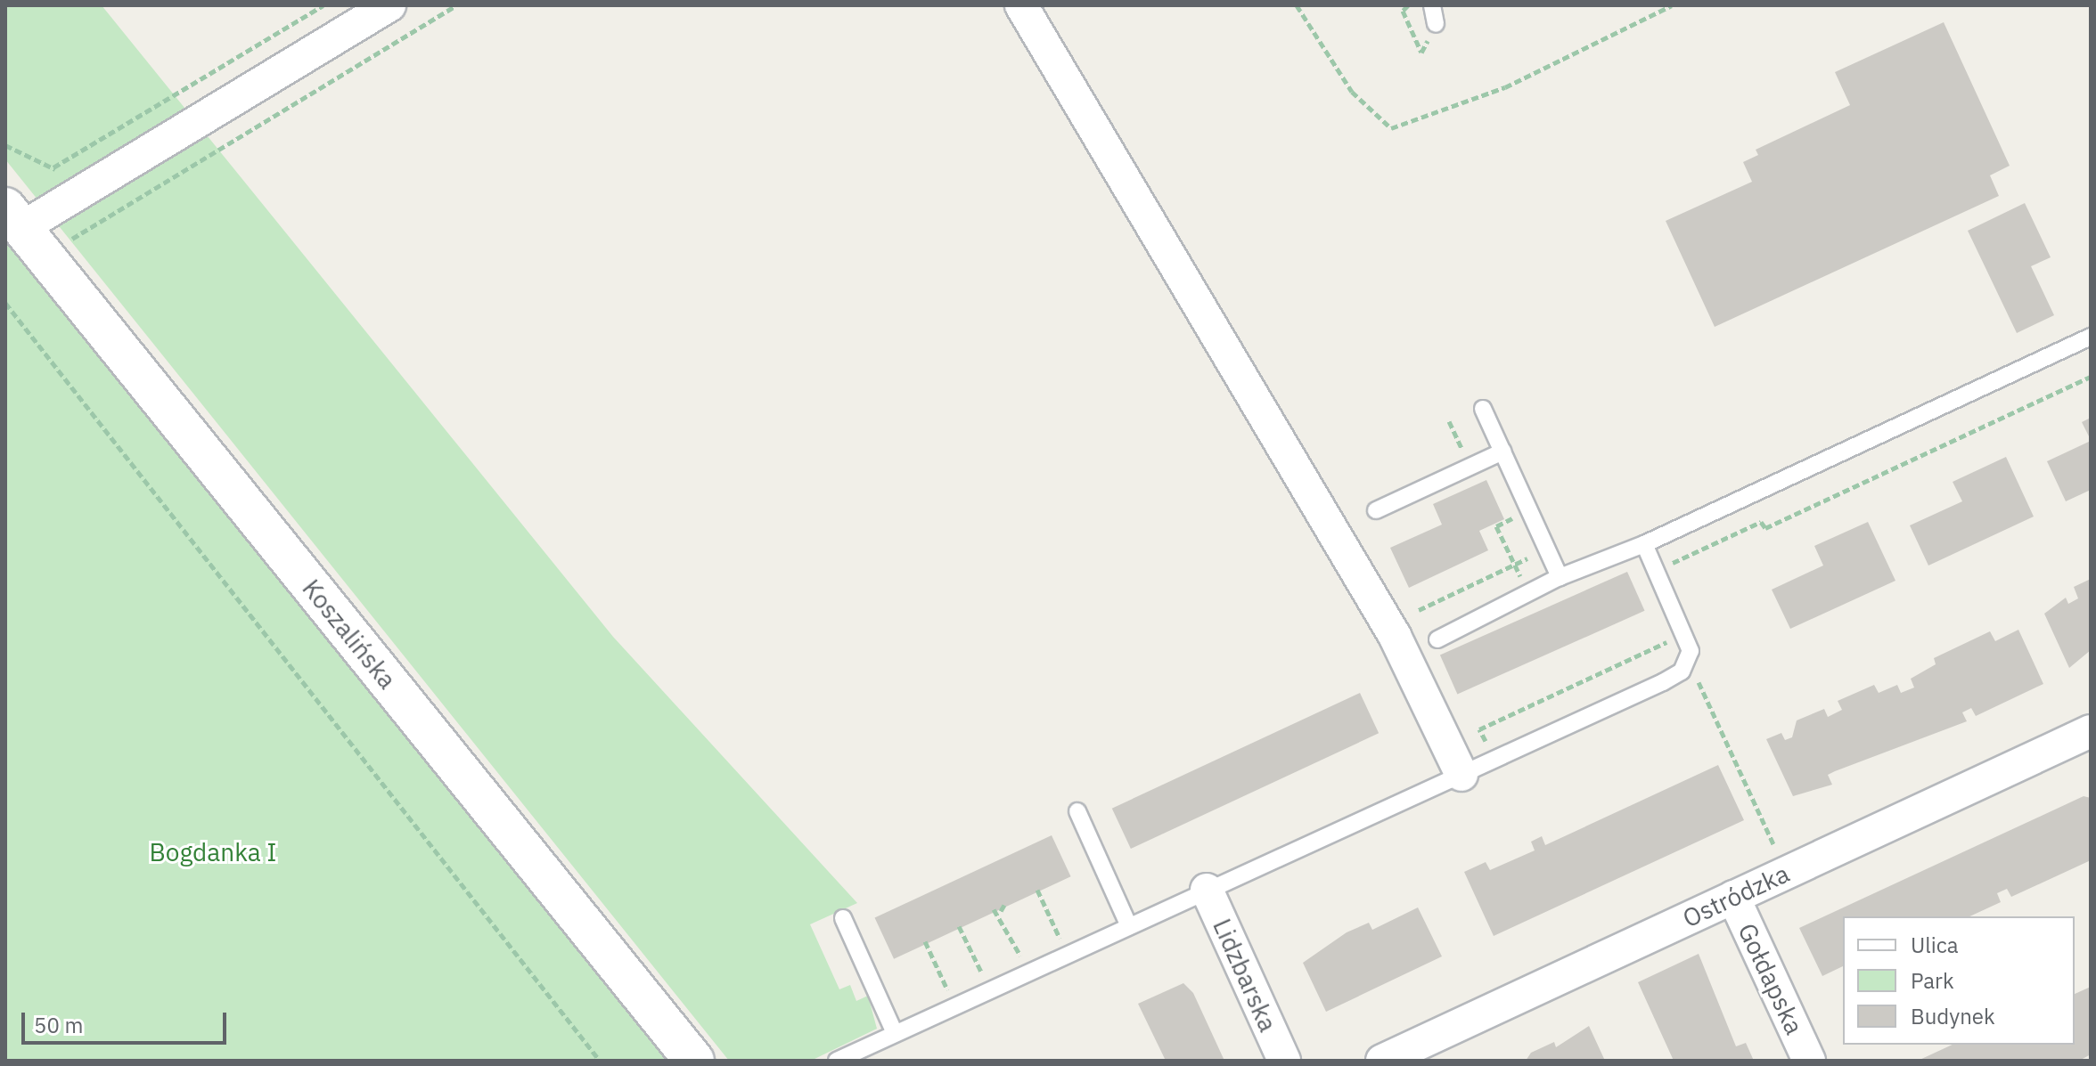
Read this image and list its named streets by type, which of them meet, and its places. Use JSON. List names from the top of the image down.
{
  "streets": {
    "street": [
      "Koszalińska",
      "Ostródzka",
      "Lidzbarska",
      "Gołdapska"
    ]
  },
  "crossings": [
    ["Ostródzka", "Gołdapska"]
  ],
  "parks": ["Bogdanka I"],
  "legend": ["Ulica", "Park", "Budynek"],
  "scale_bar": "50 m"
}
